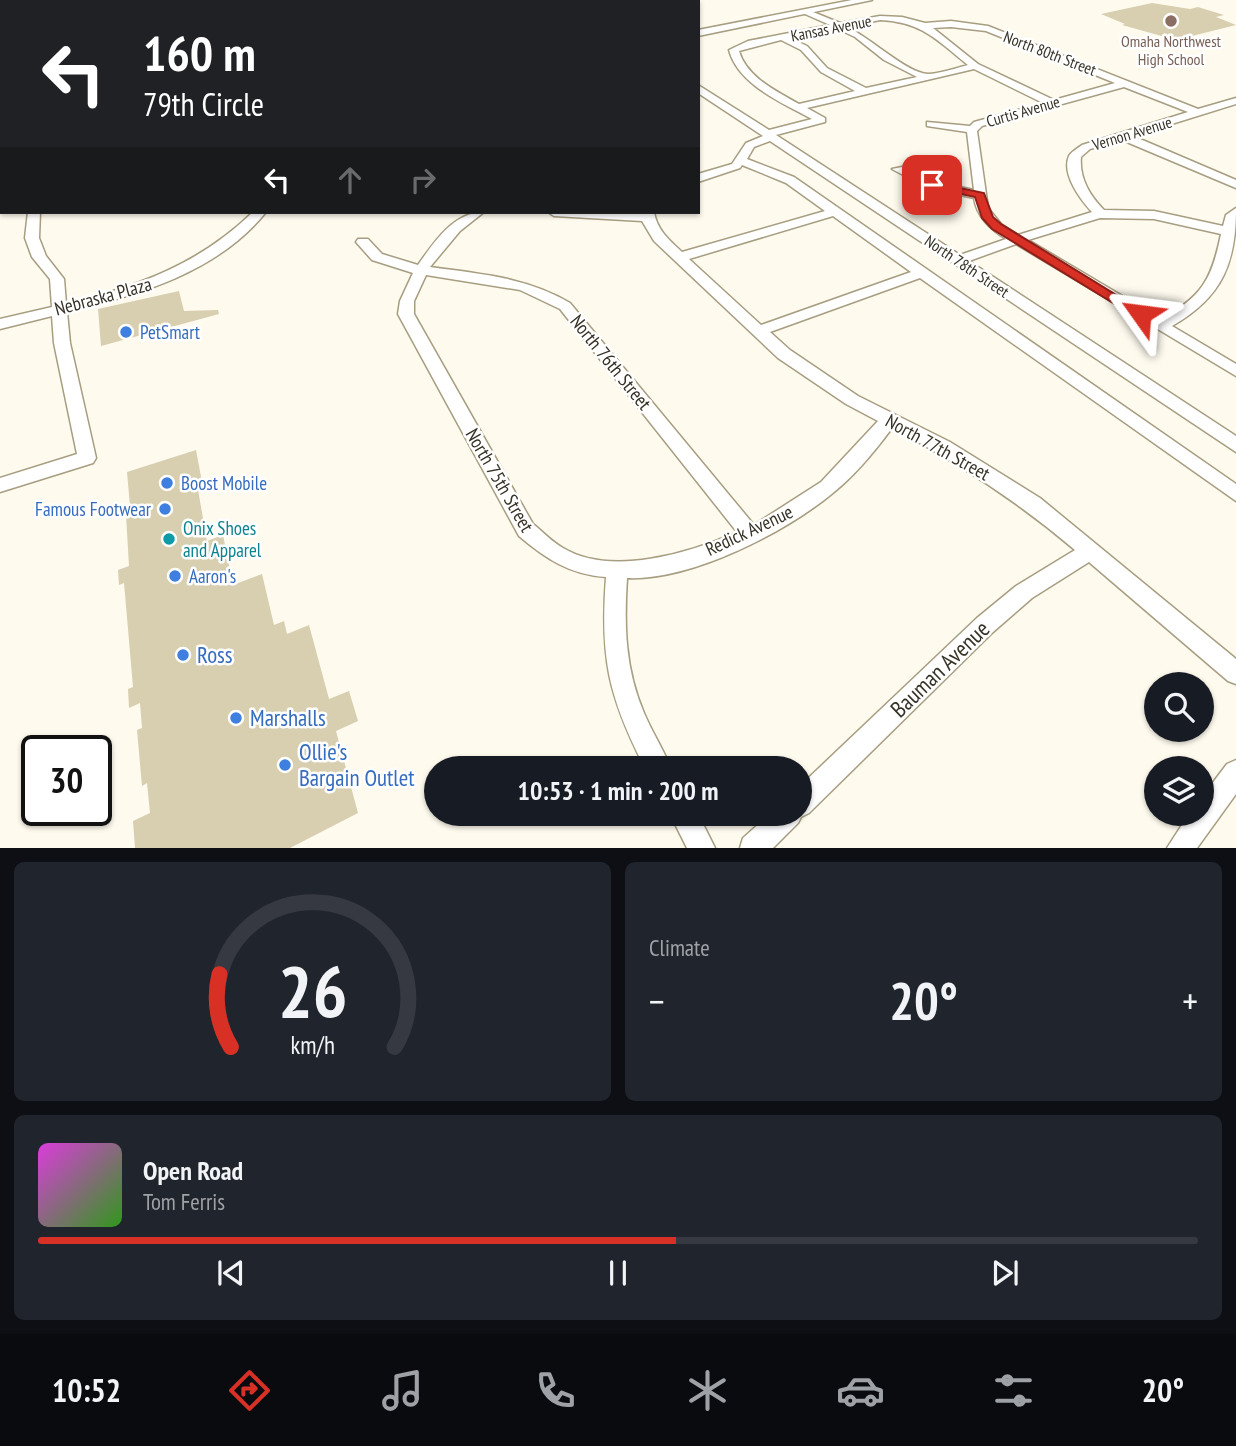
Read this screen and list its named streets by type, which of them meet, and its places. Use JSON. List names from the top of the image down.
{
  "streets": {
    "street": [
      "Kansas Avenue",
      "North 80th Street",
      "Curtis Avenue",
      "Vernon Avenue",
      "North 78th Street",
      "Nebraska Plaza",
      "North 76th Street",
      "North 77th Street",
      "North 75th Street",
      "Redick Avenue",
      "Bauman Avenue"
    ]
  },
  "crossings": [
    ["Kansas Avenue", "North 80th Street"],
    ["North 80th Street", "Curtis Avenue"],
    ["North 80th Street", "Vernon Avenue"],
    ["North 76th Street", "North 75th Street"],
    ["North 76th Street", "Redick Avenue"],
    ["North 77th Street", "Redick Avenue"],
    ["North 77th Street", "Bauman Avenue"],
    ["North 75th Street", "Redick Avenue"]
  ],
  "places": [
    "Omaha Northwest High School",
    "PetSmart",
    "Boost Mobile",
    "Famous Footwear",
    "Onix Shoes and Apparel",
    "Aaron's",
    "Ross",
    "Marshalls",
    "Ollie's Bargain Outlet"
  ],
  "page": {
    "turn": ["160 m", "79th Circle"],
    "limit": "30",
    "trip": "10:53 · 1 min · 200 m",
    "tile": "Climate",
    "heat": ["−", "20°", "+"],
    "song": ["Open Road", "Tom Ferris"],
    "tabs": ["10:52", "20°"],
    "gauge": ["26", "km/h"]
  }
}
